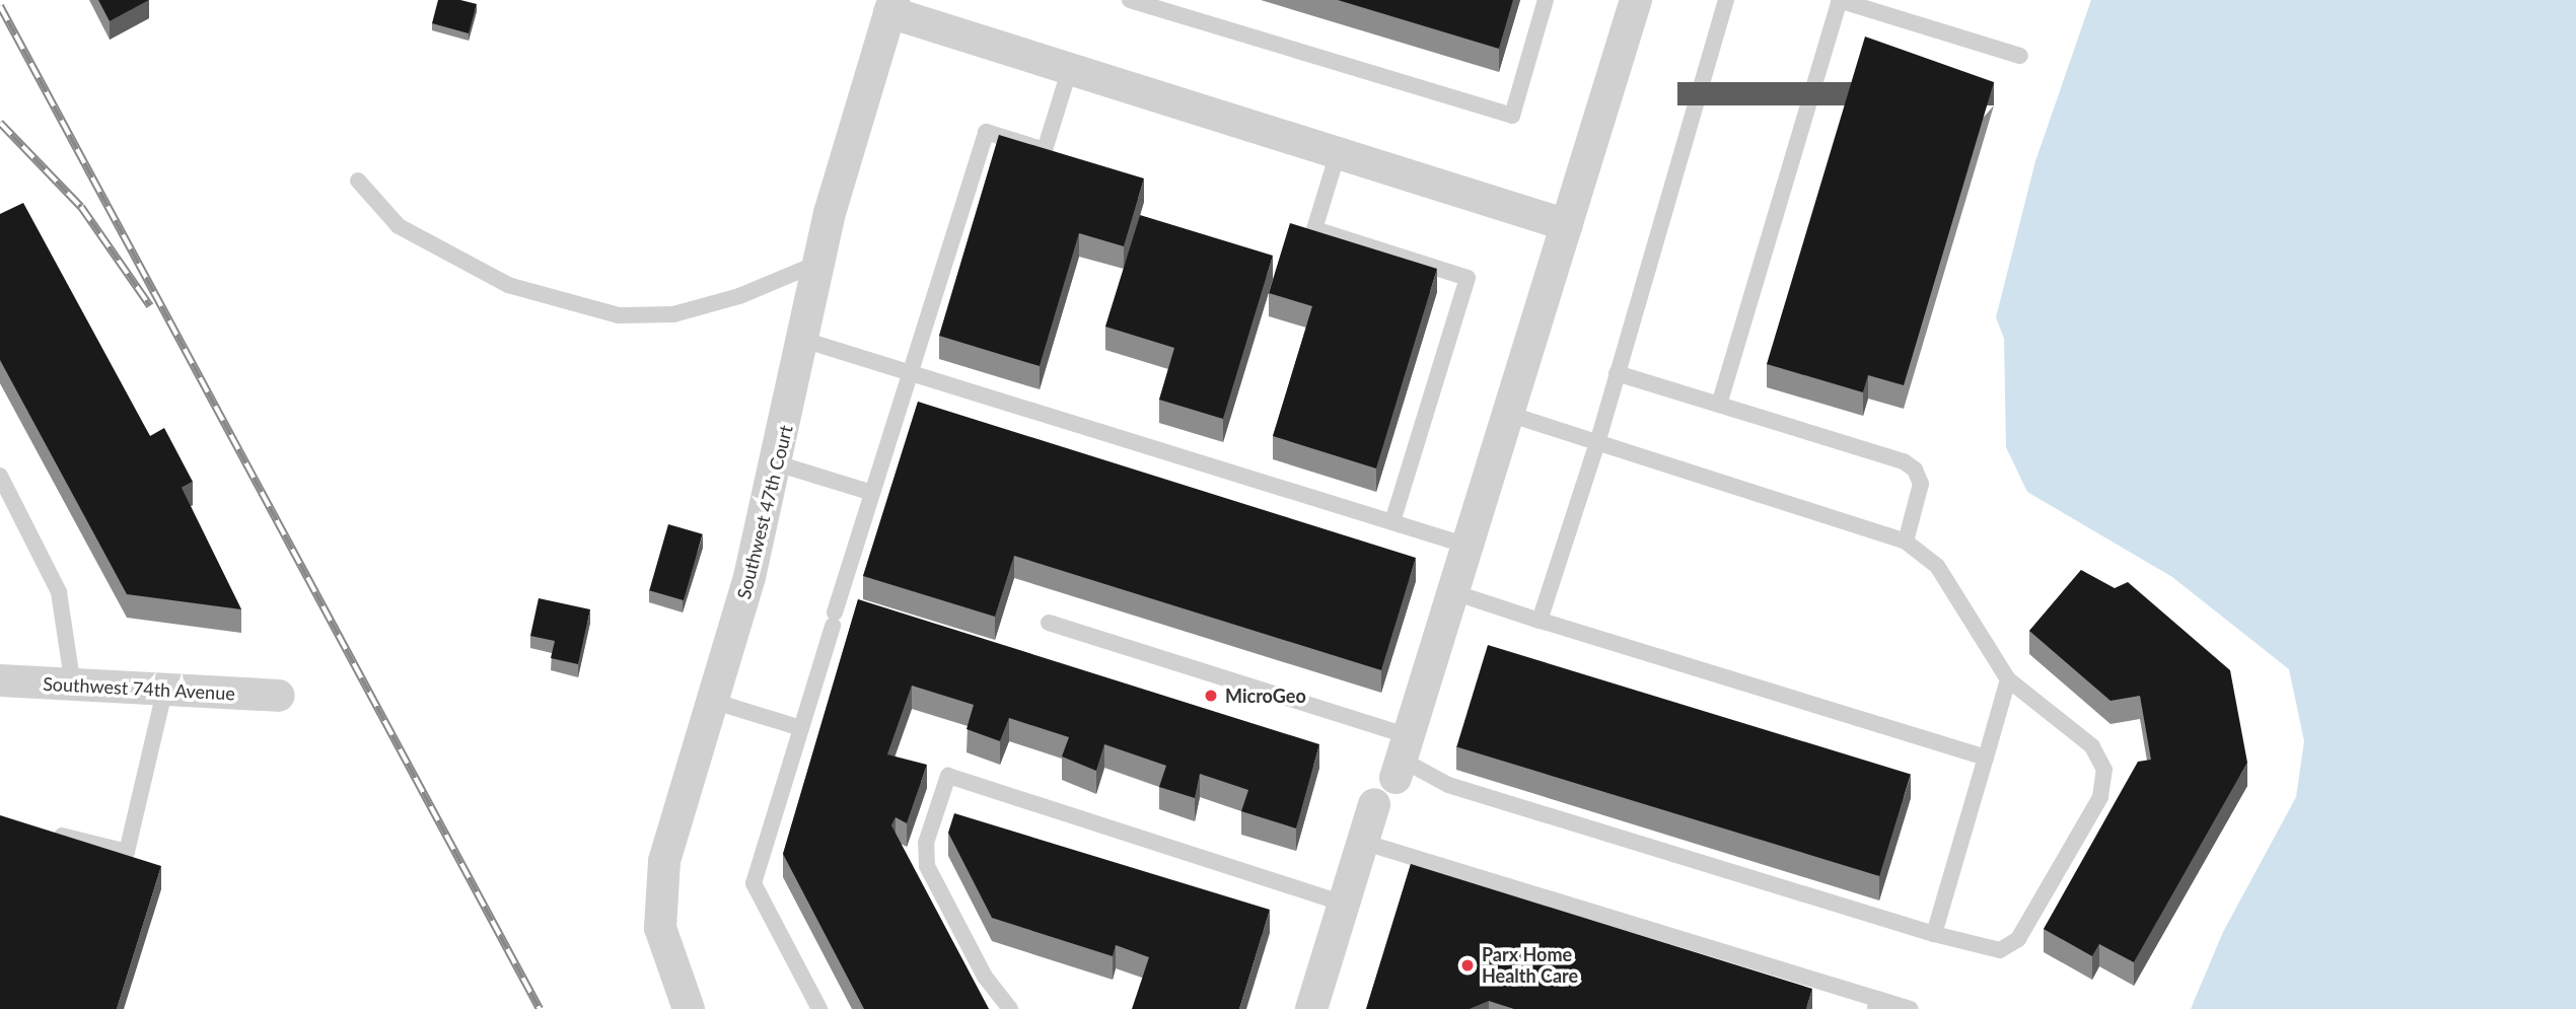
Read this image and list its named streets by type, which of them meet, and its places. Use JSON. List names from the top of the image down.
{
  "streets": {
    "street": ["Southwest 47th Court", "Southwest 74th Avenue"]
  },
  "places": ["MicroGeo", "Parx Home Health Care"]
}
